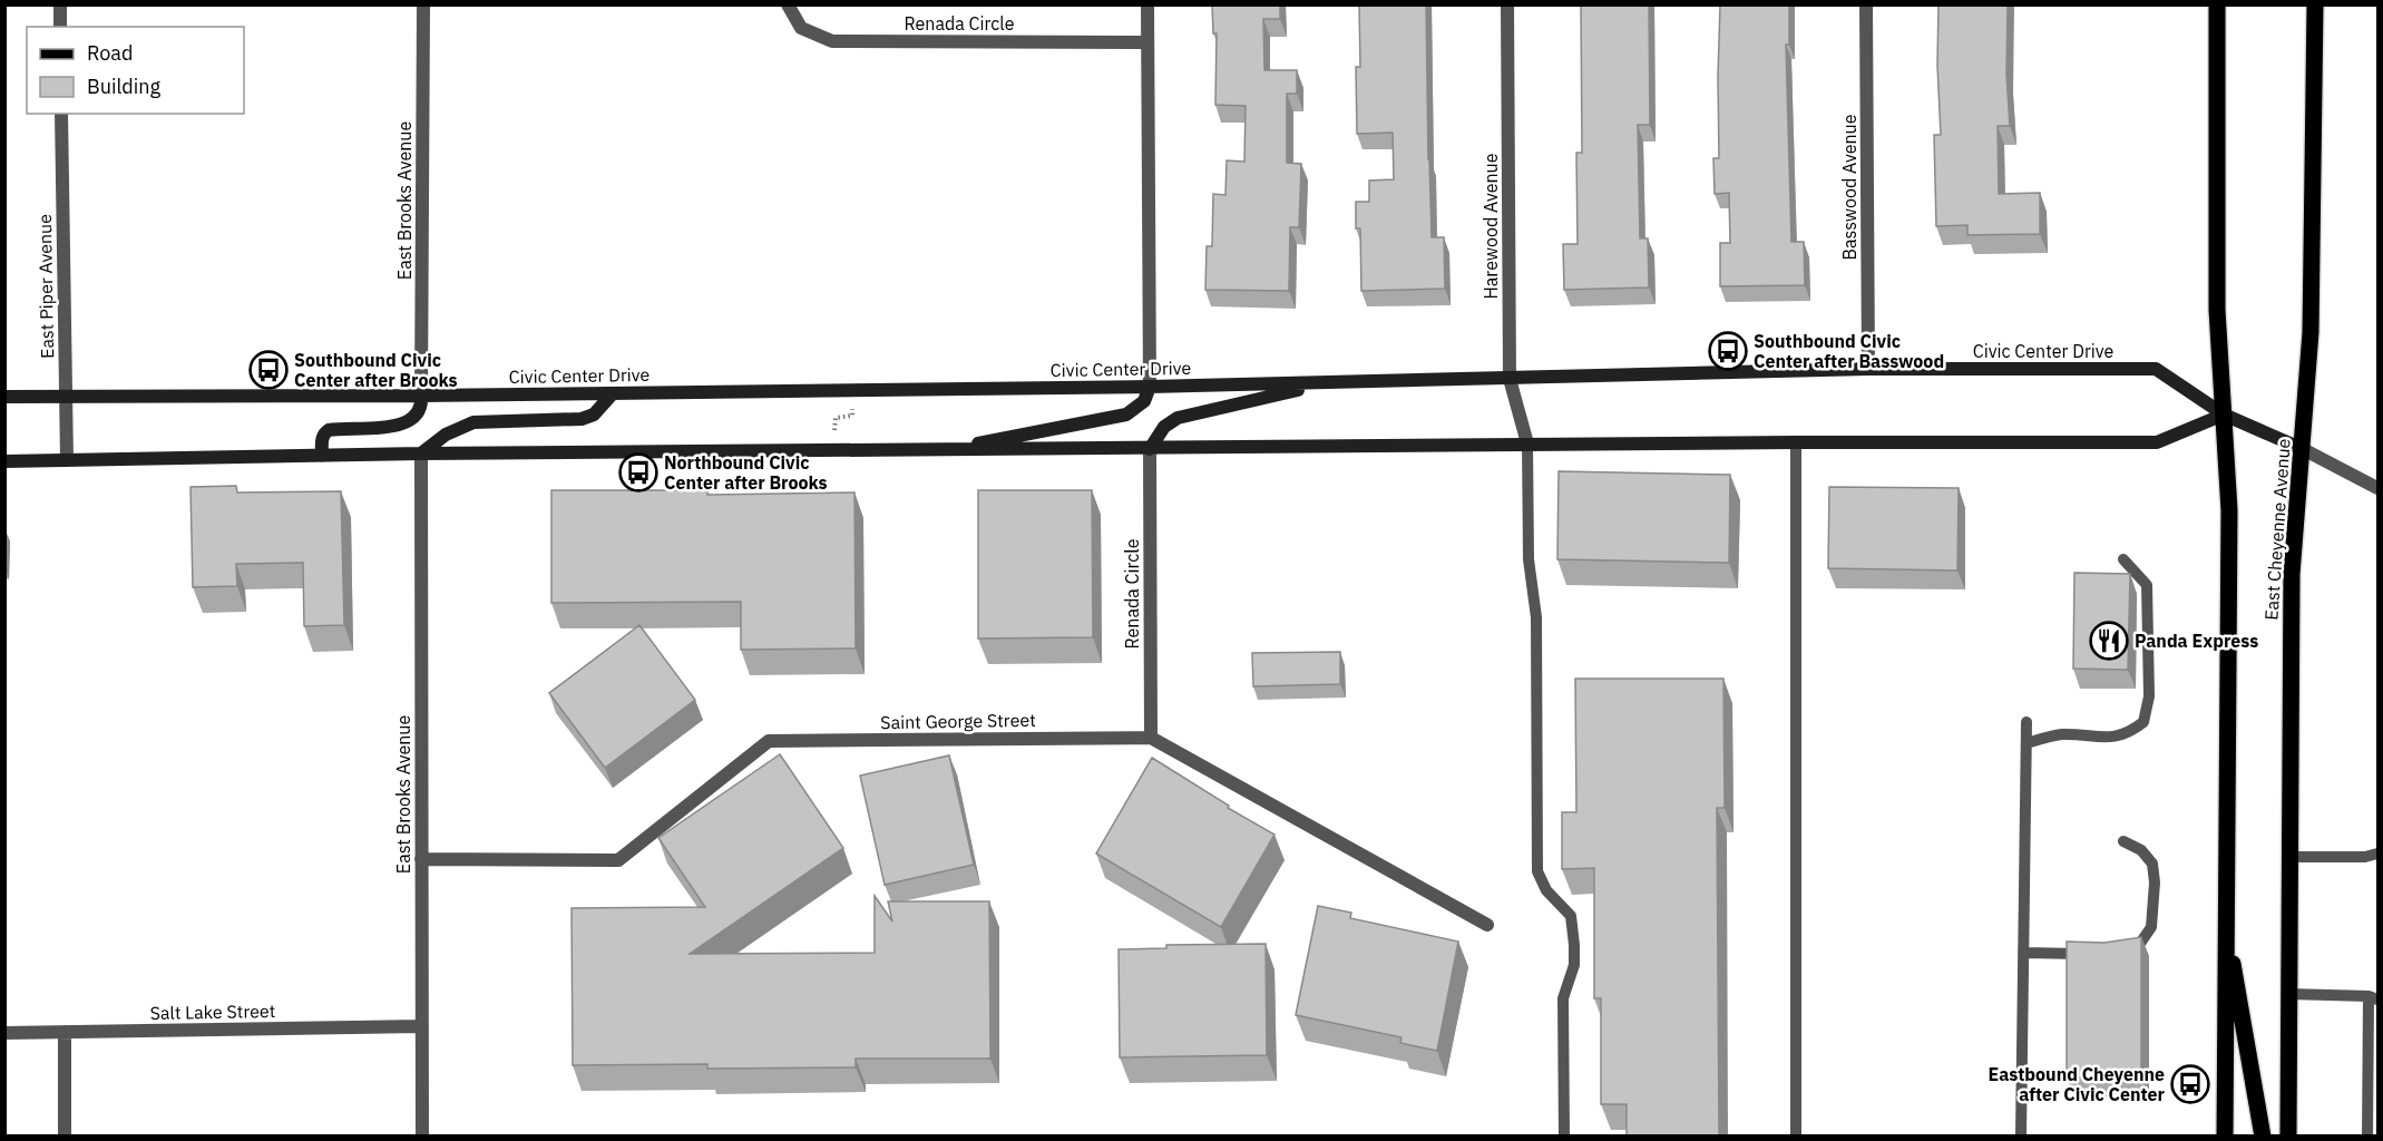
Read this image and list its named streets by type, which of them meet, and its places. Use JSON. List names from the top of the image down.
{
  "streets": {
    "main road": ["Civic Center Drive", "East Cheyenne Avenue"],
    "street": [
      "Renada Circle",
      "Basswood Avenue",
      "East Brooks Avenue",
      "Harewood Avenue",
      "East Piper Avenue",
      "Saint George Street",
      "Salt Lake Street"
    ]
  },
  "crossings": [
    ["Renada Circle", "Saint George Street"],
    ["Basswood Avenue", "Civic Center Drive"],
    ["East Brooks Avenue", "Civic Center Drive"],
    ["East Brooks Avenue", "Saint George Street"],
    ["East Brooks Avenue", "Salt Lake Street"],
    ["Harewood Avenue", "Civic Center Drive"],
    ["East Piper Avenue", "Civic Center Drive"],
    ["Civic Center Drive", "East Cheyenne Avenue"]
  ],
  "places": {
    "bus stop": [
      "Southbound Civic Center after Basswood",
      "Southbound Civic Center after Brooks",
      "Northbound Civic Center after Brooks",
      "Eastbound Cheyenne after Civic Center"
    ],
    "restaurant": ["Panda Express"]
  },
  "legend": ["Road", "Building"]
}
